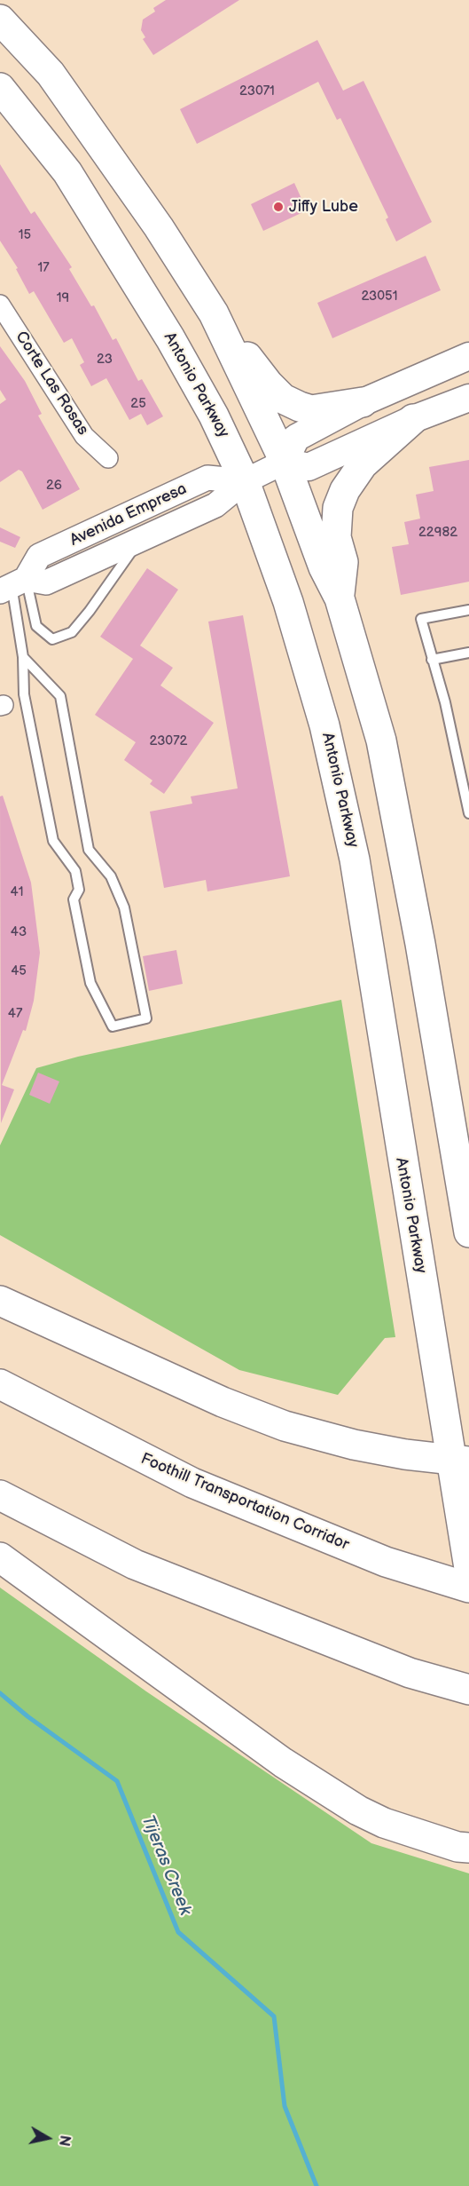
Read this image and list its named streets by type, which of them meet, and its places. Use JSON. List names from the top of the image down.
{
  "streets": {
    "main road": ["Antonio Parkway", "Foothill Transportation Corridor"],
    "street": ["Corte Las Rosas", "Avenida Empresa"]
  },
  "crossings": [
    ["Antonio Parkway", "Avenida Empresa"]
  ],
  "water": ["Tijeras Creek"],
  "places": ["Jiffy Lube"],
  "house_numbers": [
    "23071",
    "15",
    "17",
    "23051",
    "19",
    "23",
    "25",
    "26",
    "22982",
    "23072",
    "41",
    "43",
    "45",
    "47"
  ],
  "north": "right"
}
